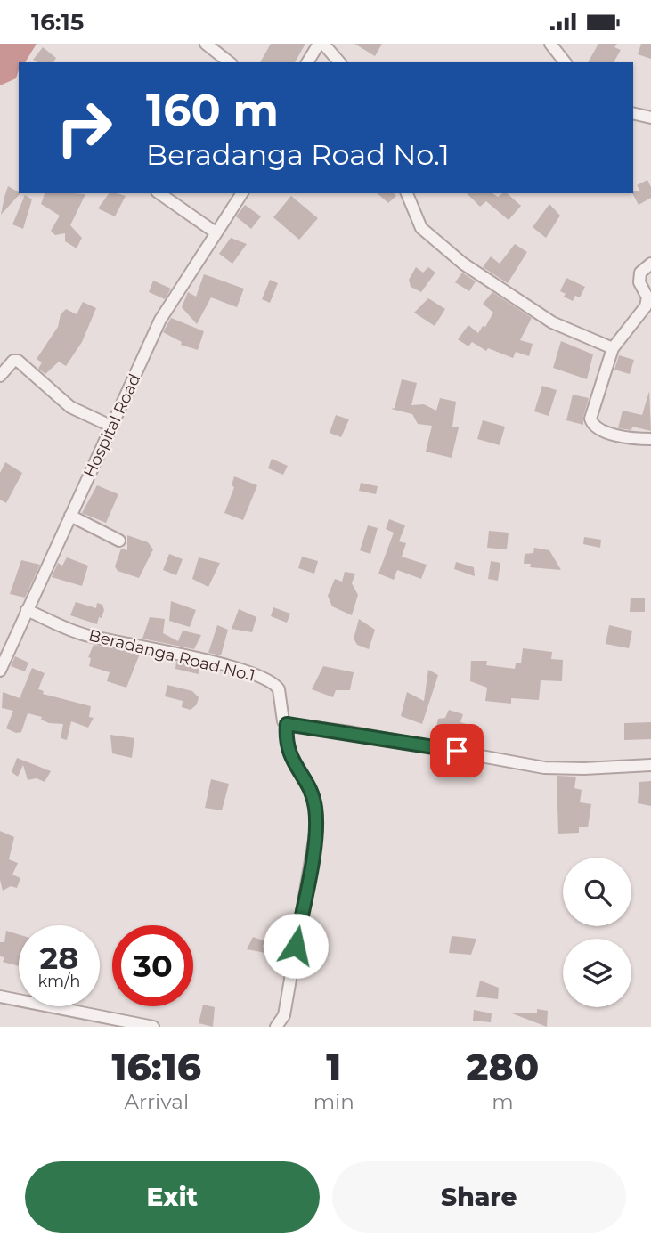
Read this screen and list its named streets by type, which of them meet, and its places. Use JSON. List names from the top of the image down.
{
  "streets": {
    "street": ["Hospital Road", "Beradanga Road No.1"]
  },
  "crossings": [
    ["Hospital Road", "Beradanga Road No.1"]
  ],
  "page": {
    "status": "16:15",
    "turn": ["160 m", "Beradanga Road No.1"],
    "speed": "28 km/h",
    "limit": "30",
    "eta": [
      "16:16",
      "Arrival",
      "1",
      "min",
      "280",
      "m"
    ],
    "buttons": ["Exit", "Share"]
  }
}
